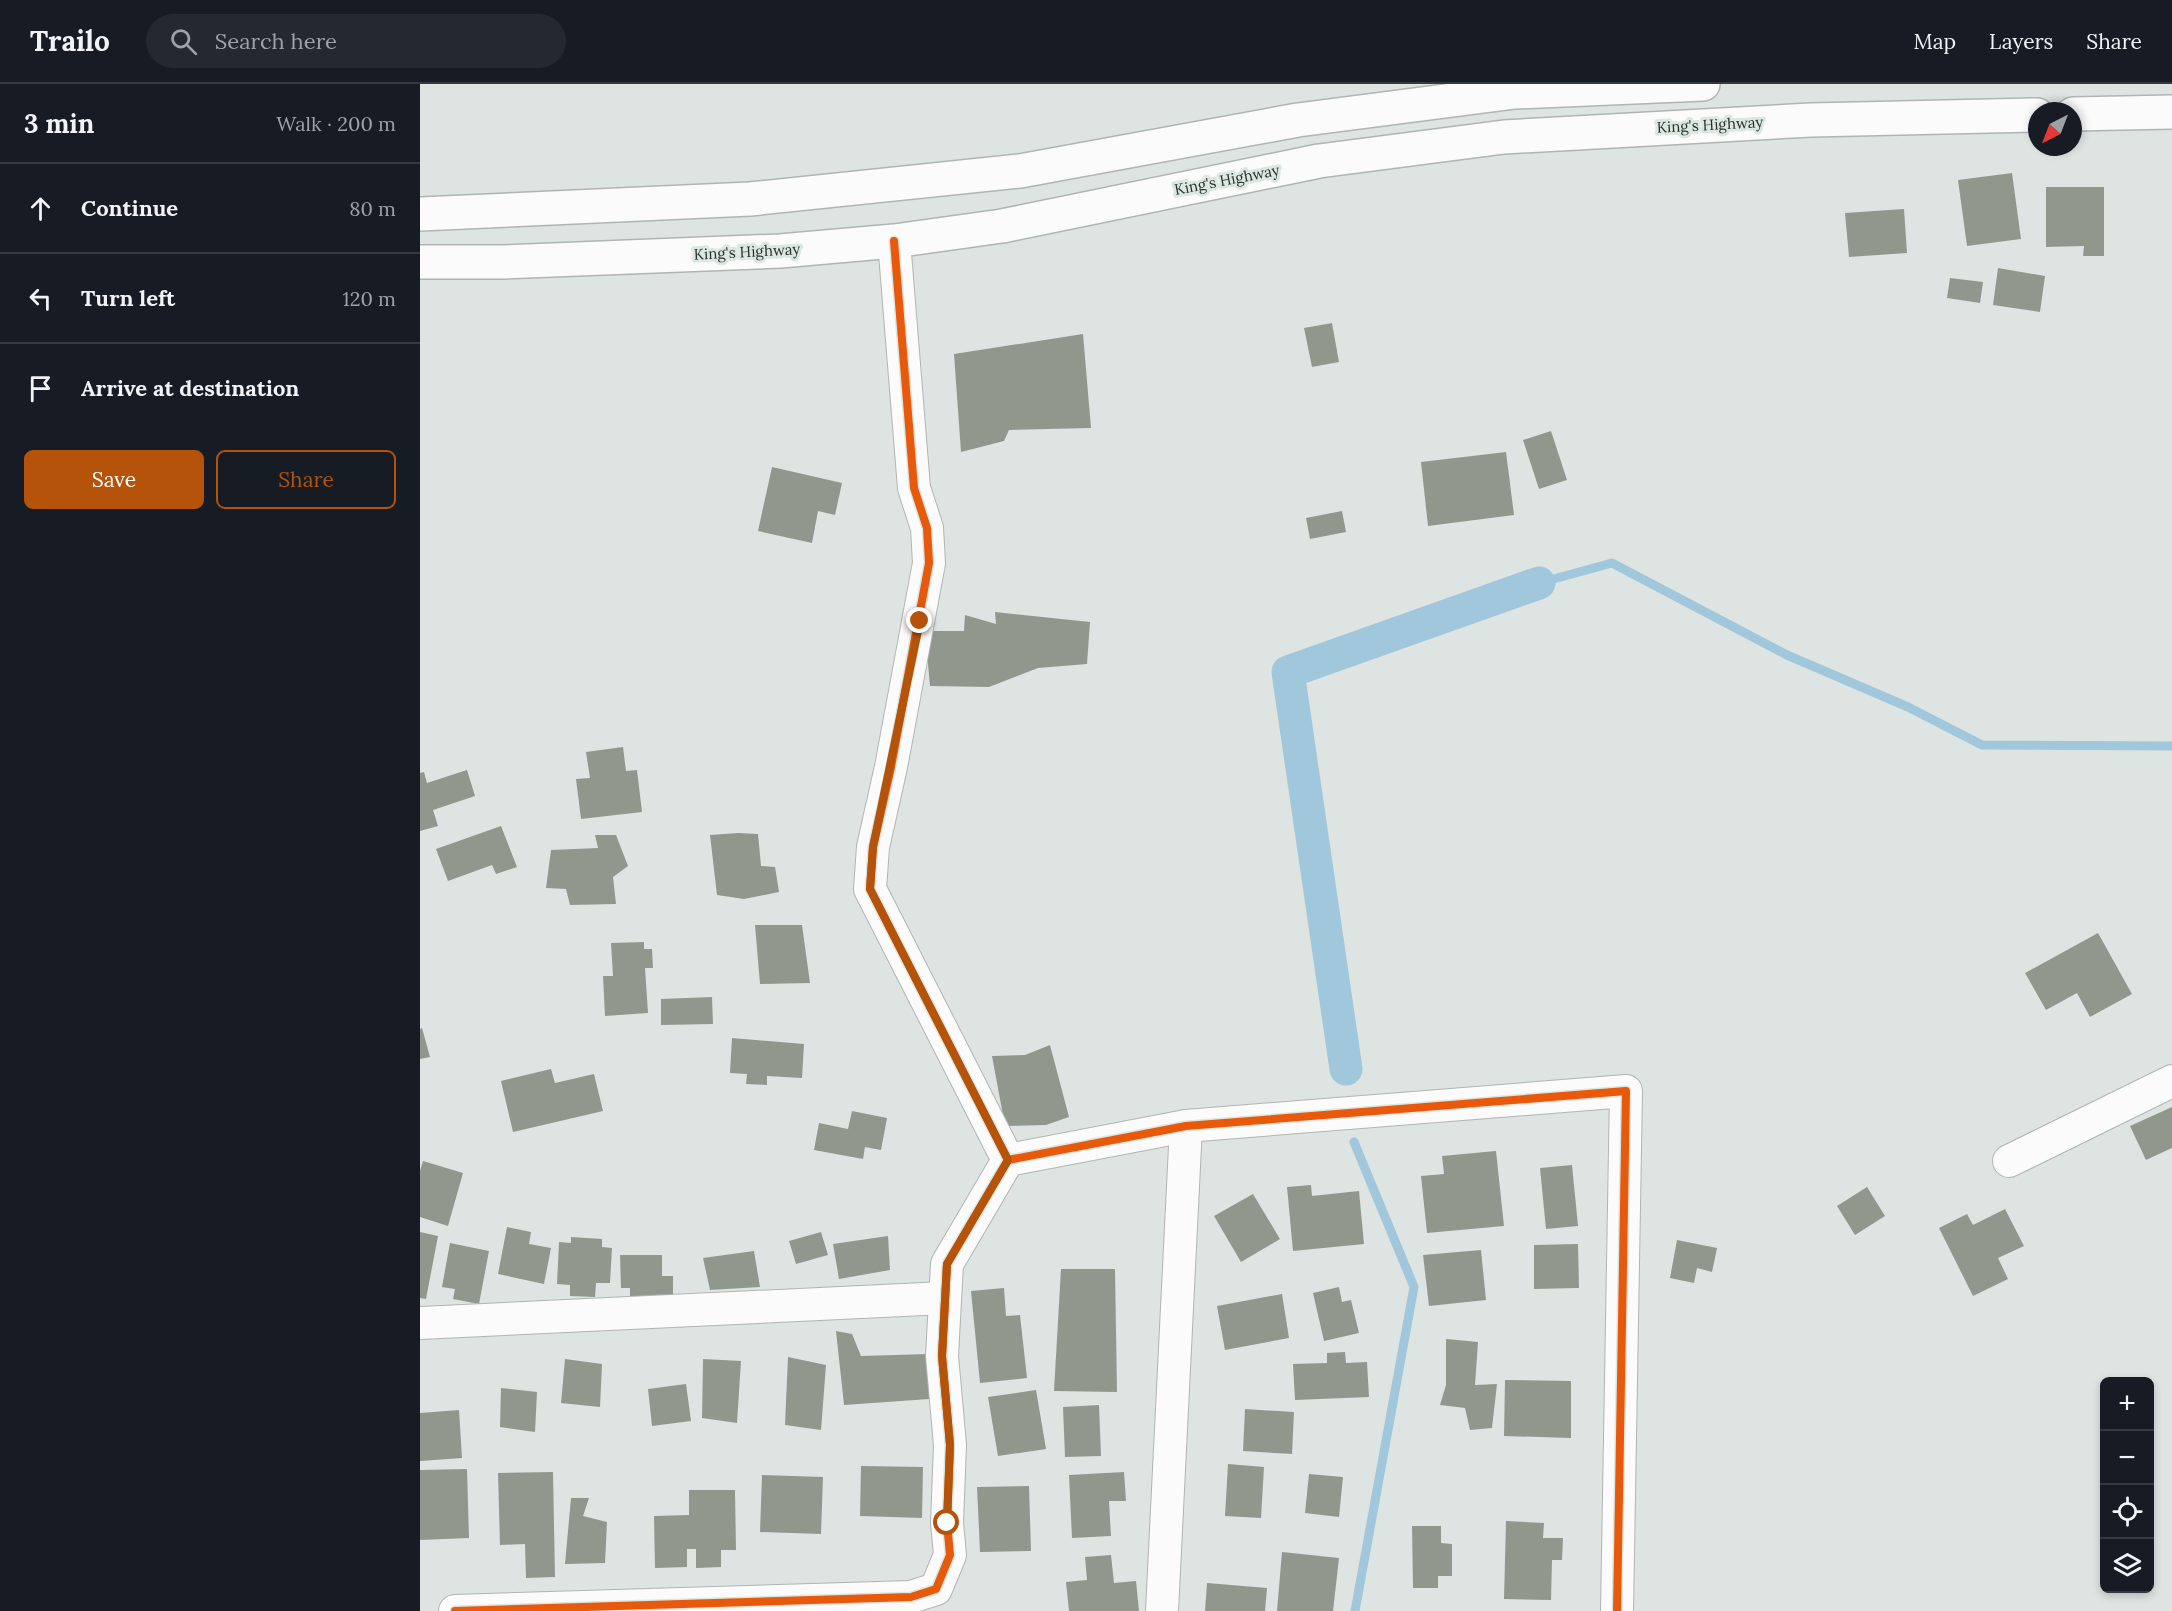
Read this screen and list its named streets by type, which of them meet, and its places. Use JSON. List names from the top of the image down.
{
  "streets": {
    "highway": ["King's Highway"]
  },
  "north": "bottom left",
  "page": {
    "header": "Trailo",
    "search": "Search here",
    "nav": ["Map", "Layers", "Share"],
    "heading": ["3 min", "Walk · 200 m"],
    "list": [
      ["Continue", "80 m"],
      ["Turn left", "120 m"],
      "Arrive at destination"
    ],
    "buttons": ["Save", "Share"],
    "map_buttons": ["+", "−"]
  }
}
